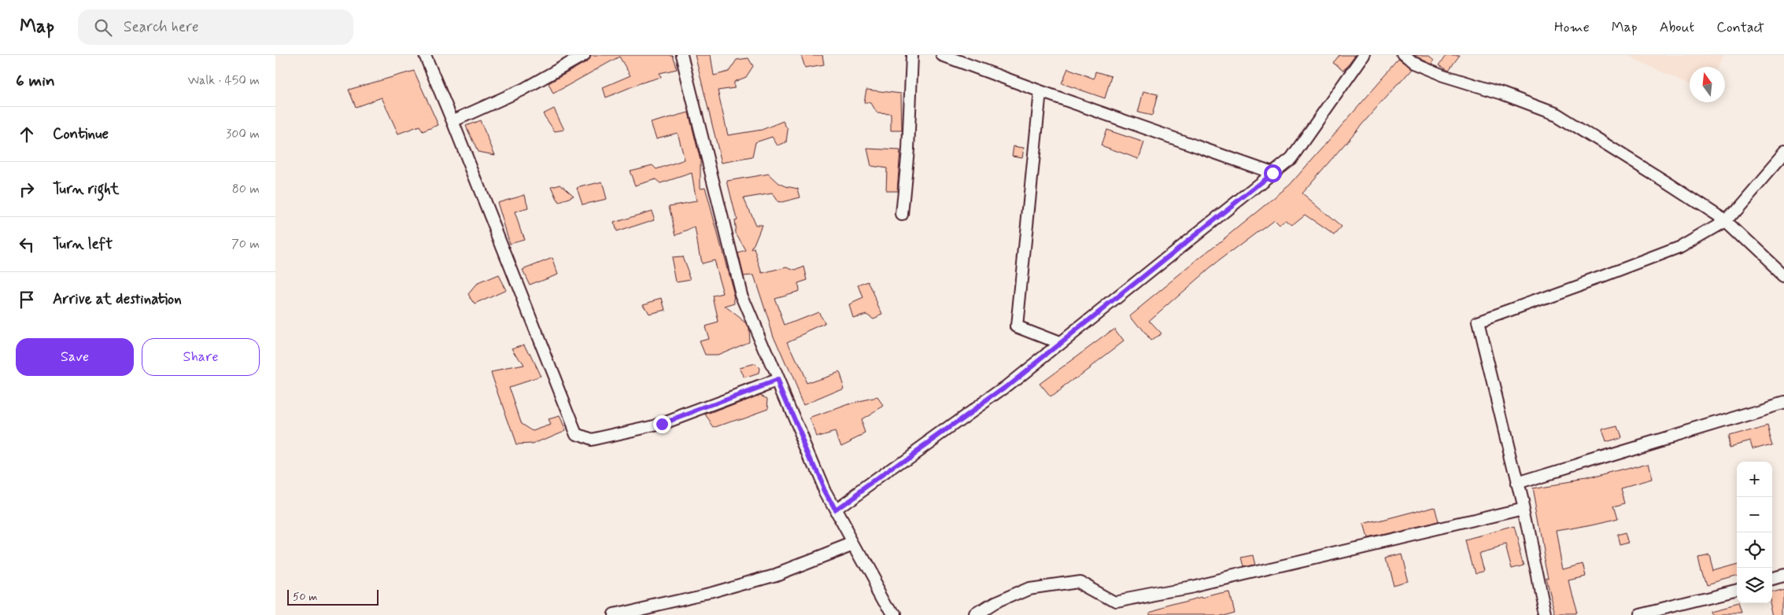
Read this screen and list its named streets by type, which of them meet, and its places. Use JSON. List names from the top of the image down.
{
  "scale_bar": "50 m",
  "north": "top",
  "page": {
    "header": "Map",
    "search": "Search here",
    "nav": [
      "Home",
      "Map",
      "About",
      "Contact"
    ],
    "heading": ["6 min", "Walk · 450 m"],
    "list": [
      ["Continue", "300 m"],
      ["Turn right", "80 m"],
      ["Turn left", "70 m"],
      "Arrive at destination"
    ],
    "buttons": ["Save", "Share"],
    "map_buttons": ["+", "−"],
    "scale": "50 m"
  }
}
